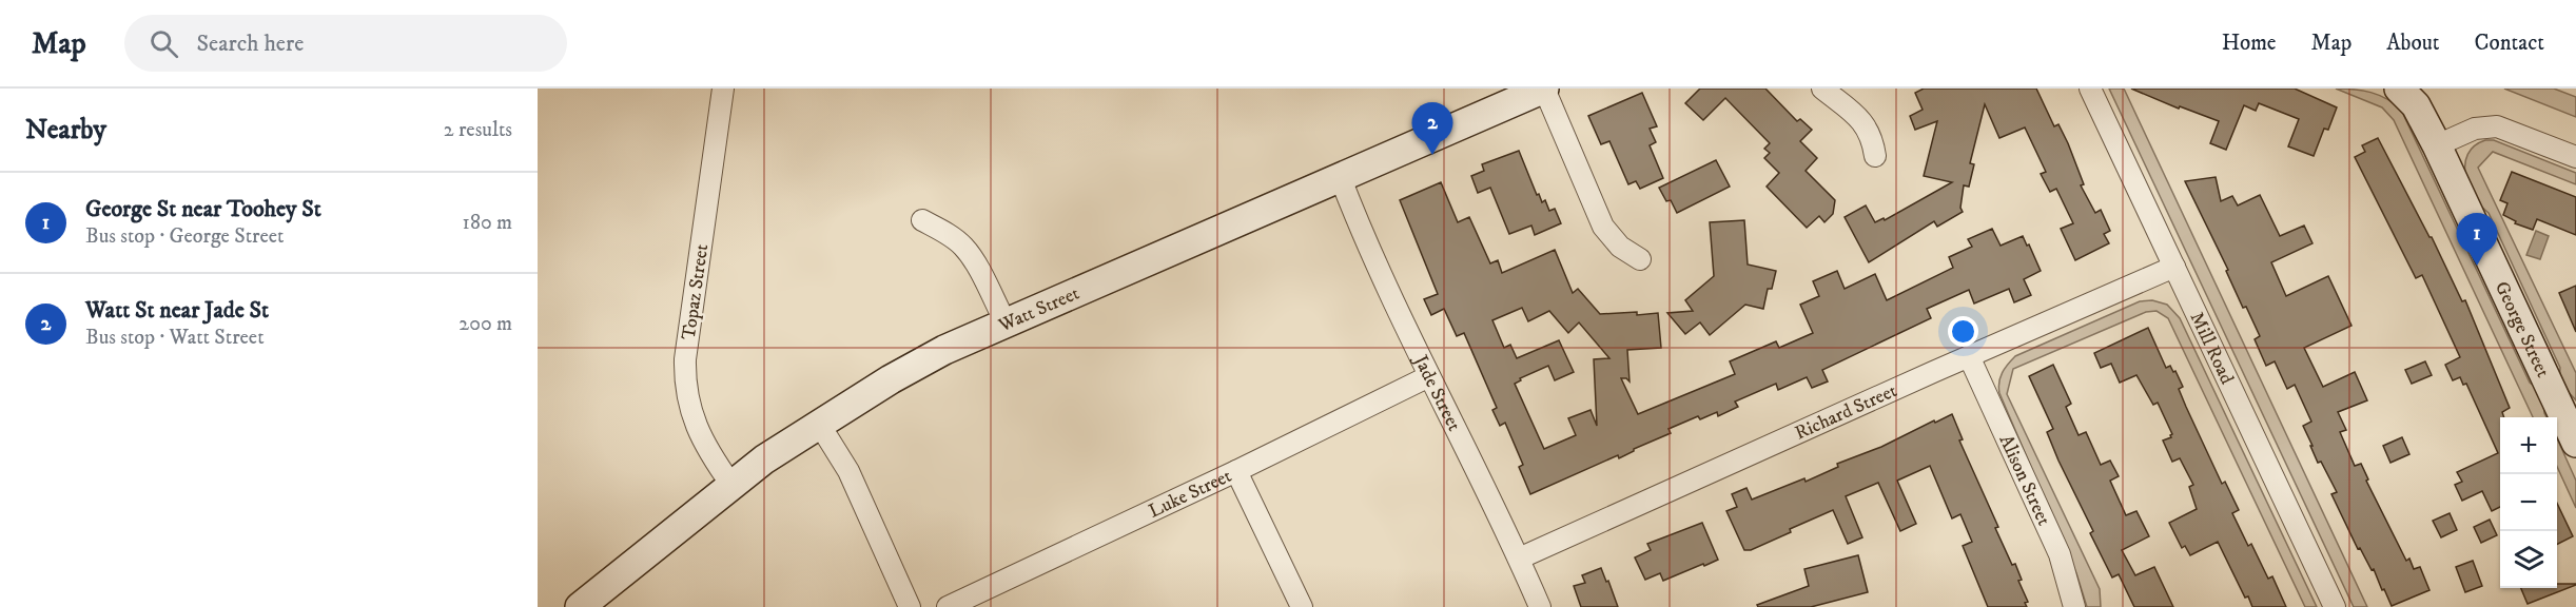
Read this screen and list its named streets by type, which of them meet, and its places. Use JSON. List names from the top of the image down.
{
  "streets": {
    "main road": ["Watt Street", "George Street"],
    "street": [
      "Topaz Street",
      "Mill Road",
      "Jade Street",
      "Richard Street",
      "Alison Street",
      "Luke Street"
    ]
  },
  "crossings": [
    ["Topaz Street", "Watt Street"],
    ["Watt Street", "Jade Street"],
    ["Mill Road", "Richard Street"],
    ["Jade Street", "Richard Street"],
    ["Jade Street", "Luke Street"],
    ["Richard Street", "Alison Street"]
  ],
  "page": {
    "header": "Map",
    "search": "Search here",
    "nav": [
      "Home",
      "Map",
      "About",
      "Contact"
    ],
    "heading": ["Nearby", "2 results"],
    "pins": ["2", "1"],
    "list": [
      {
        "mark": "1",
        "name": "George St near Toohey St",
        "note": "Bus stop · George Street",
        "value": "180 m"
      },
      {
        "mark": "2",
        "name": "Watt St near Jade St",
        "note": "Bus stop · Watt Street",
        "value": "200 m"
      }
    ],
    "map_buttons": ["+", "−"]
  }
}
